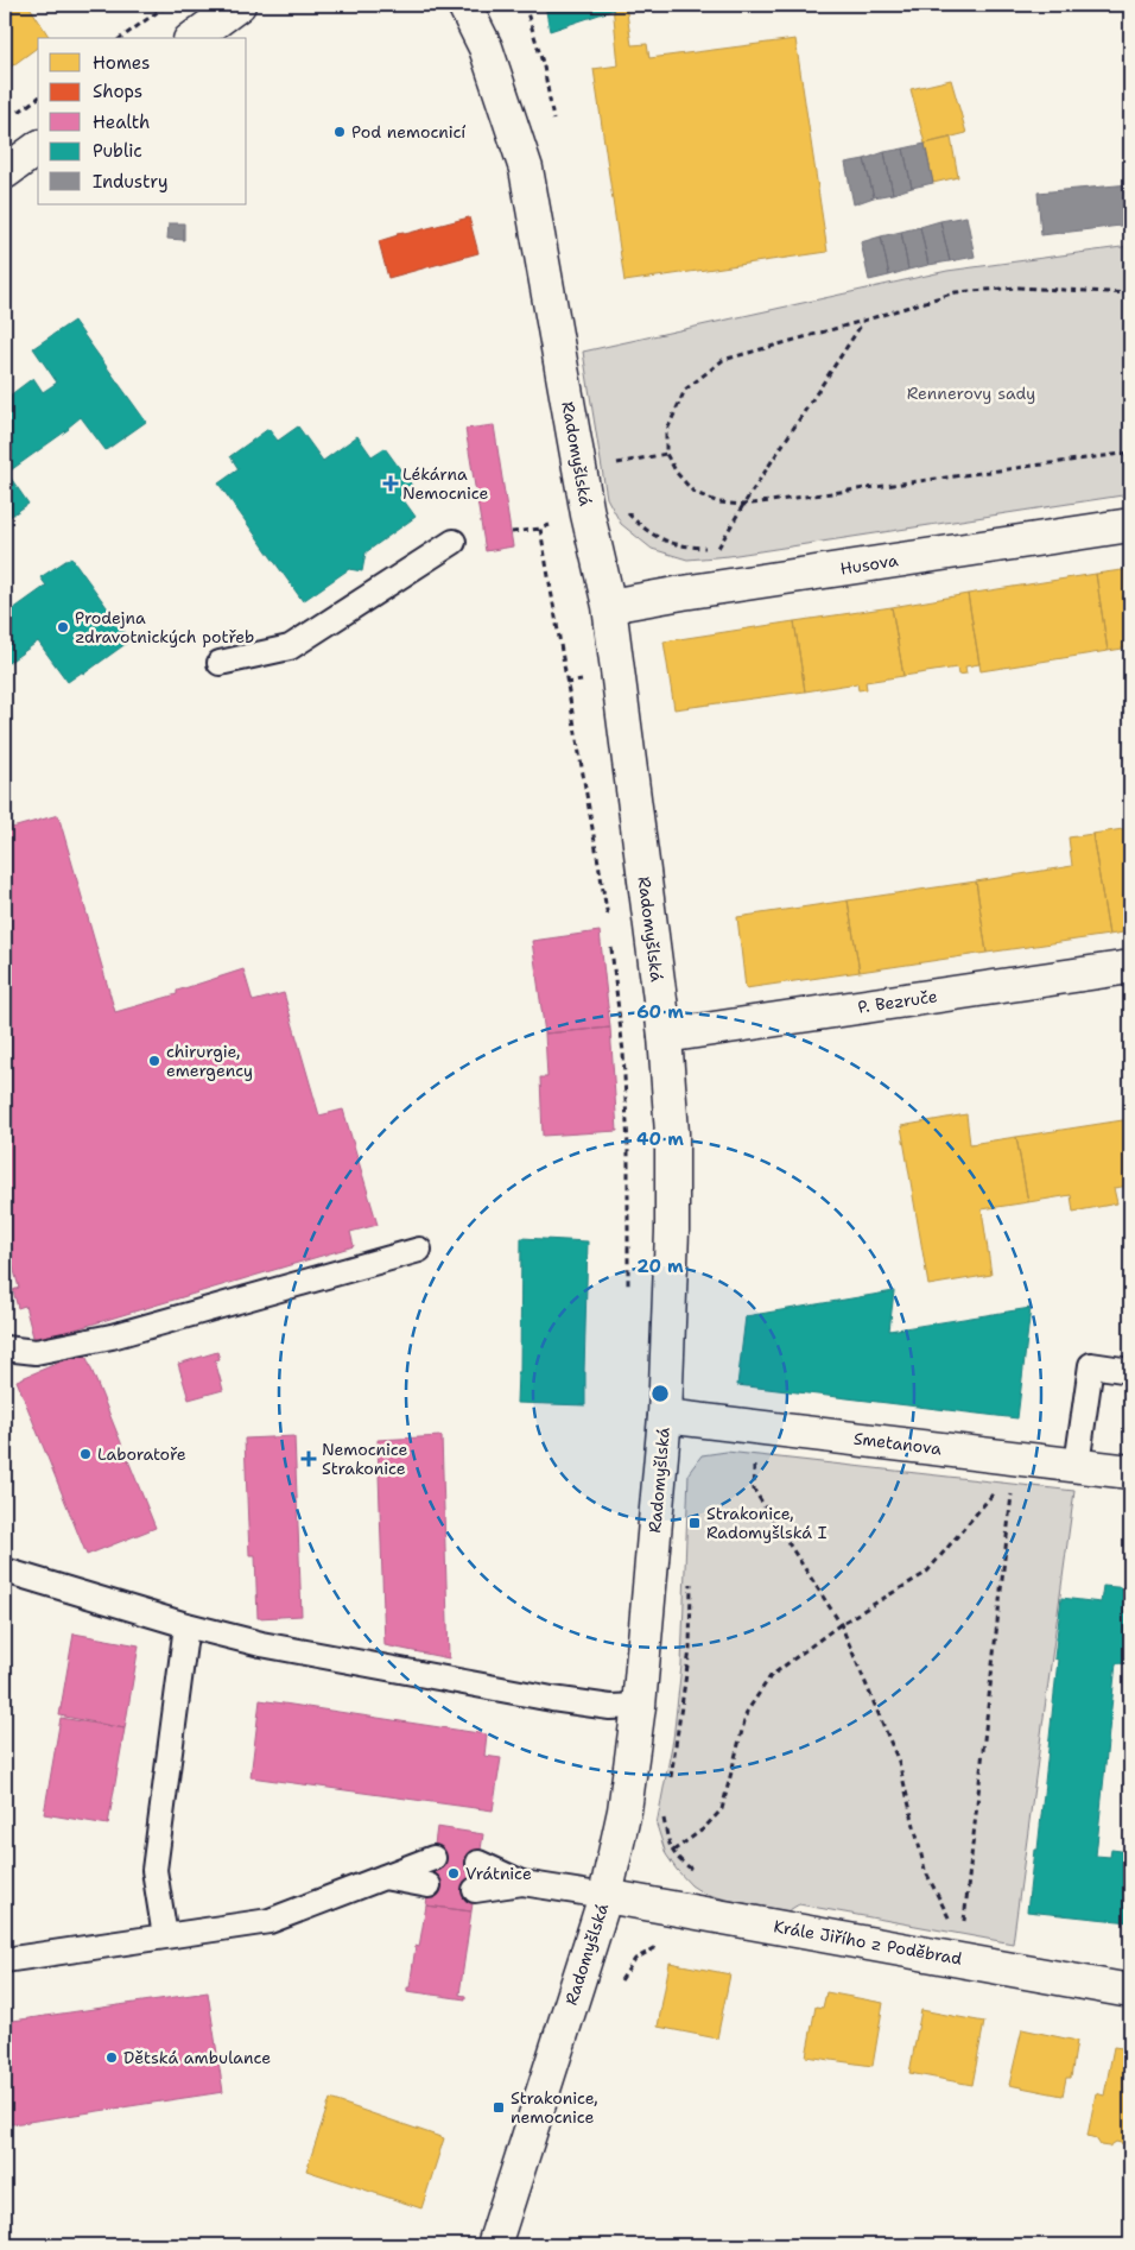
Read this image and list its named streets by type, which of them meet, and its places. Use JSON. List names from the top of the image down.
{
  "streets": {
    "street": [
      "Radomyšlská",
      "Husova",
      "P. Bezruče",
      "Smetanova",
      "Krále Jiřího z Poděbrad"
    ]
  },
  "crossings": [
    ["Radomyšlská", "Husova"],
    ["Radomyšlská", "P. Bezruče"],
    ["Radomyšlská", "Smetanova"],
    ["Radomyšlská", "Krále Jiřího z Poděbrad"]
  ],
  "parks": ["Rennerovy sady"],
  "places": {
    "other": [
      "Pod nemocnicí",
      "Prodejna zdravotnických potřeb",
      "chirurgie, emergency",
      "Laboratoře",
      "Vrátnice",
      "Dětská ambulance"
    ],
    "health": ["Lékárna Nemocnice", "Nemocnice Strakonice"],
    "transit": ["Strakonice, Radomyšlská I", "Strakonice, nemocnice"]
  },
  "legend": [
    "Homes",
    "Shops",
    "Health",
    "Public",
    "Industry"
  ],
  "rings": ["60 m", "40 m", "20 m"]
}
